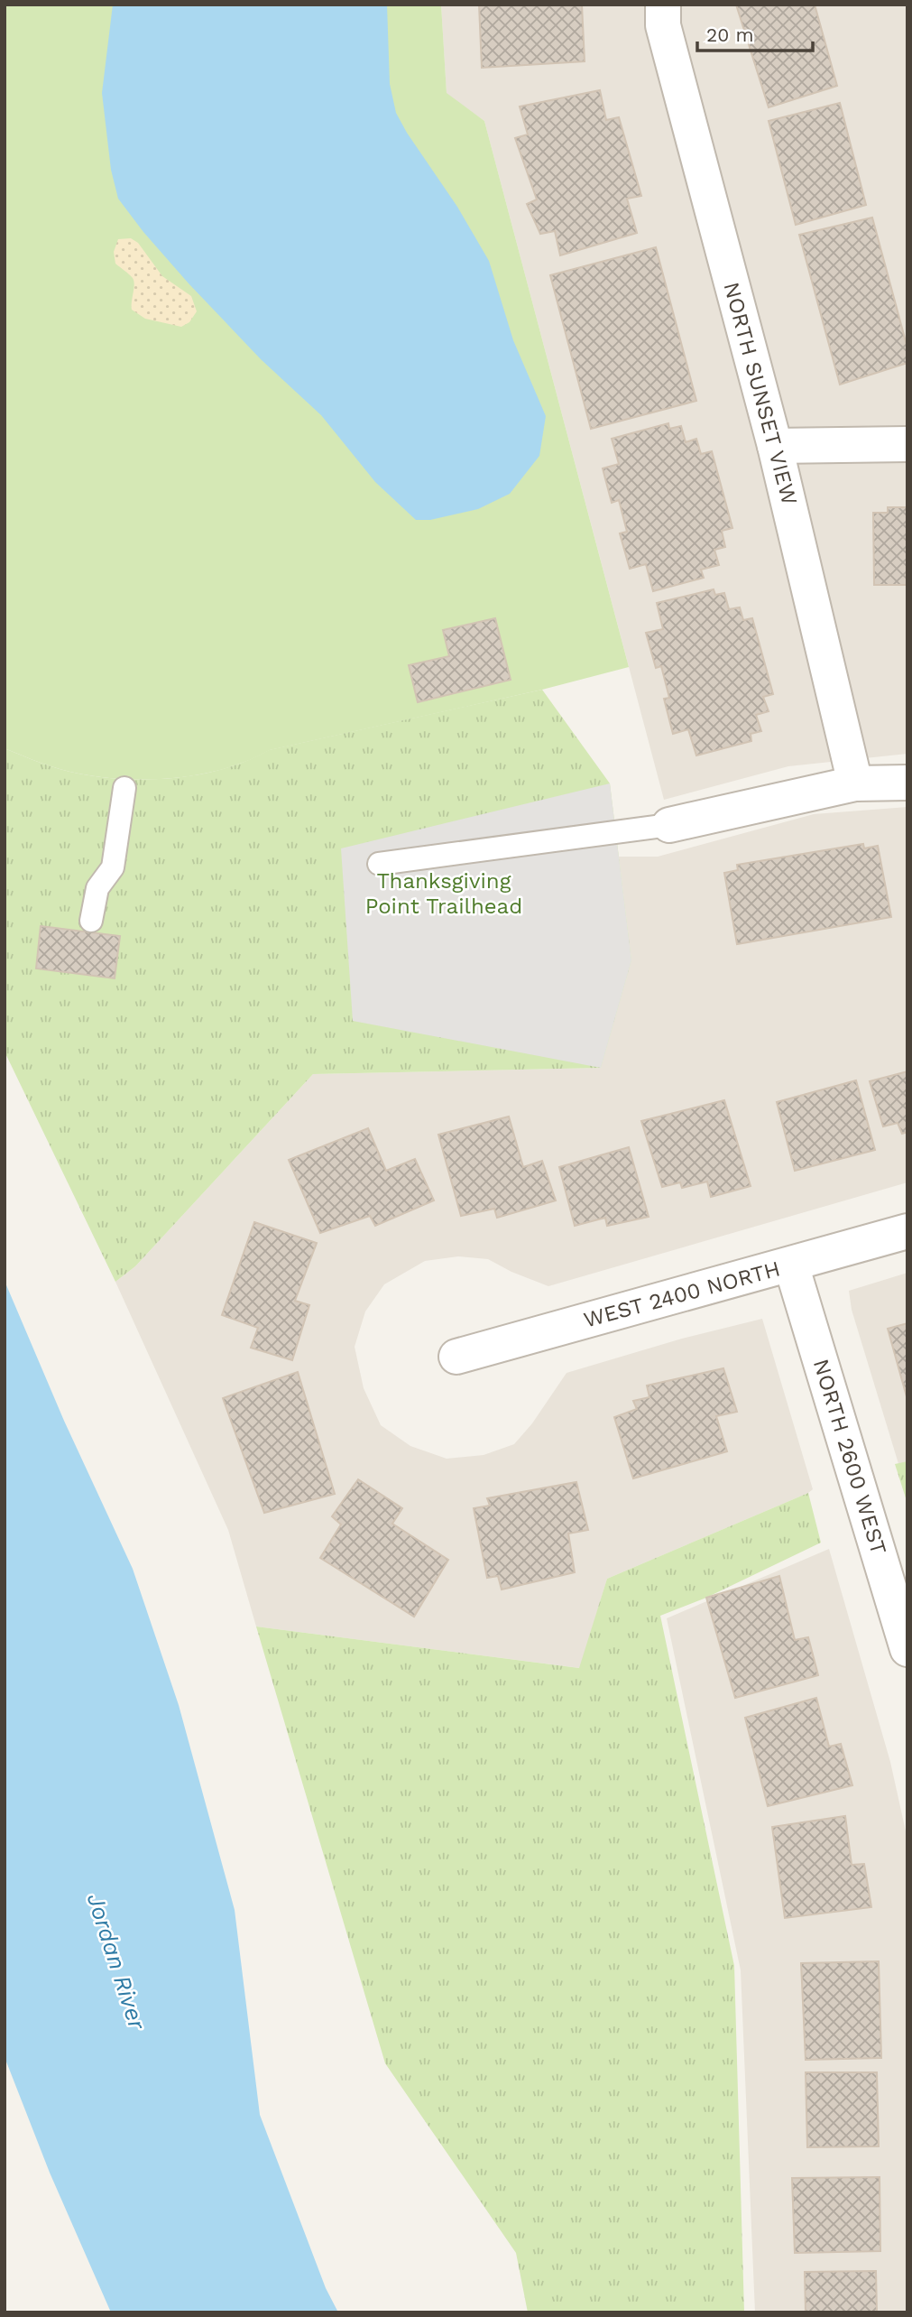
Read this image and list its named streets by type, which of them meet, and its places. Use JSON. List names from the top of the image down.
{
  "streets": {
    "street": ["NORTH SUNSET VIEW", "WEST 2400 NORTH", "NORTH 2600 WEST"]
  },
  "crossings": [
    ["WEST 2400 NORTH", "NORTH 2600 WEST"]
  ],
  "water": ["Jordan River"],
  "parks": ["Thanksgiving Point Trailhead"],
  "scale_bar": "20 m"
}
